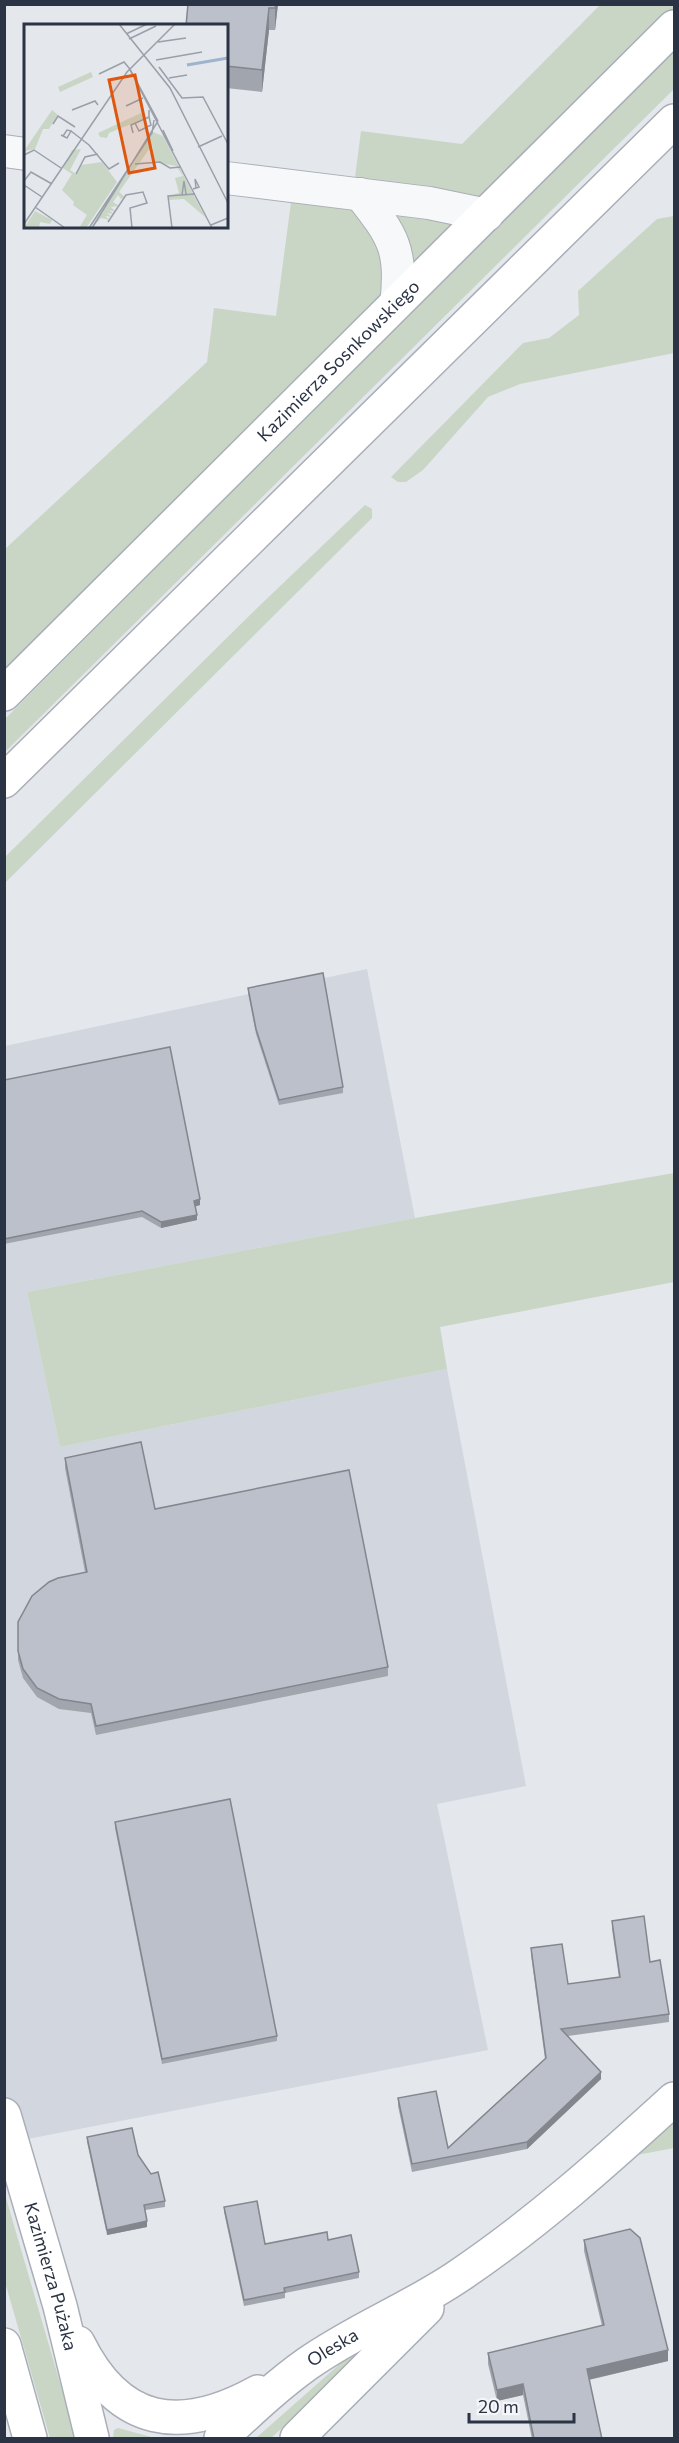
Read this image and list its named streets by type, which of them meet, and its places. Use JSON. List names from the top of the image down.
{
  "streets": {
    "street": ["Kazimierza Sosnkowskiego", "Kazimierza Pużaka", "Oleska"]
  },
  "scale_bar": "20 m"
}
